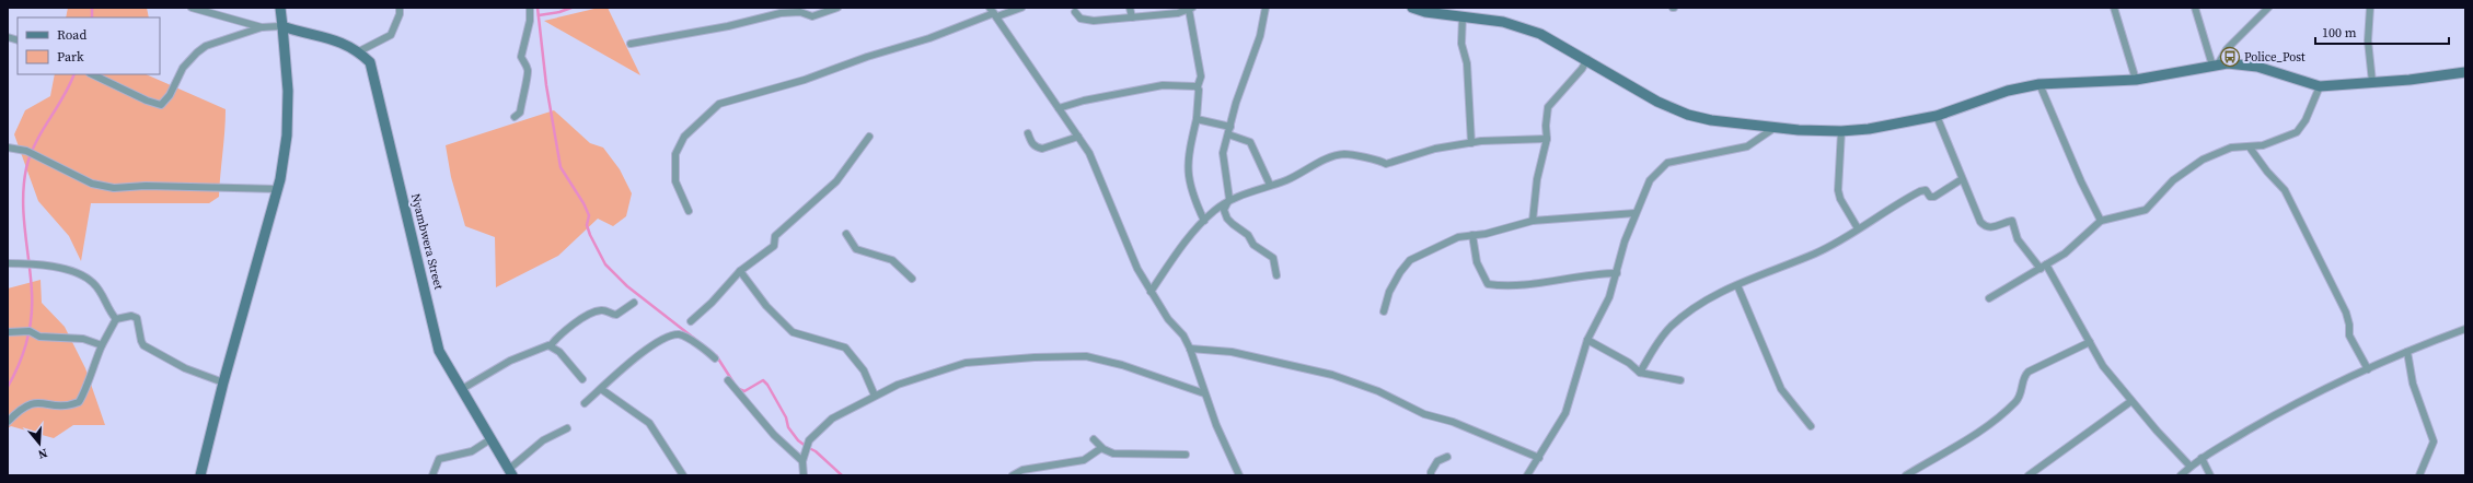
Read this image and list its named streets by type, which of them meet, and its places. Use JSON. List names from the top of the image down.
{
  "streets": {
    "street": ["Nyambwera Street"]
  },
  "places": {
    "bus stop": ["Police_Post"]
  },
  "legend": ["Road", "Park"],
  "scale_bar": "100 m",
  "north": "bottom"
}
